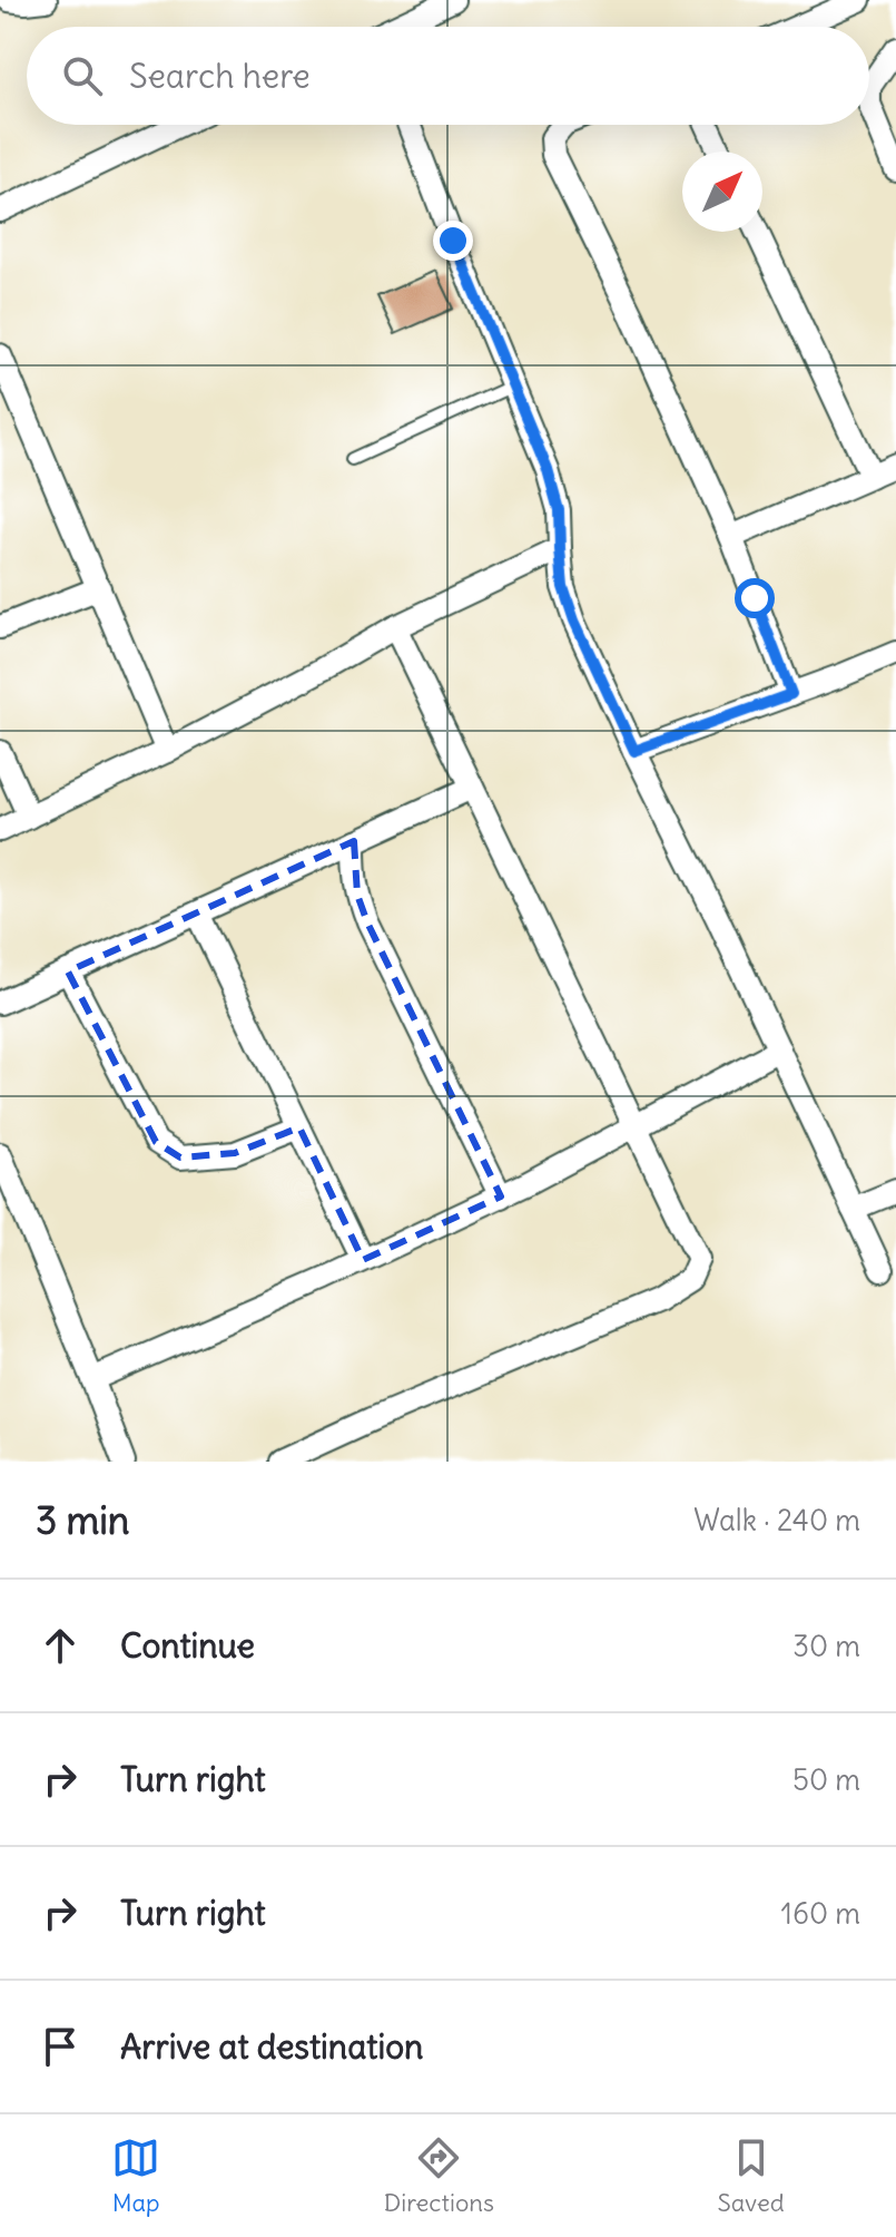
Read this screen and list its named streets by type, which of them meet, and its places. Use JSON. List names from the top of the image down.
{
  "north": "top right",
  "page": {
    "search": "Search here",
    "heading": ["3 min", "Walk · 240 m"],
    "list": [
      ["Continue", "30 m"],
      ["Turn right", "50 m"],
      ["Turn right", "160 m"],
      "Arrive at destination"
    ],
    "nav": ["Map", "Directions", "Saved"]
  }
}
